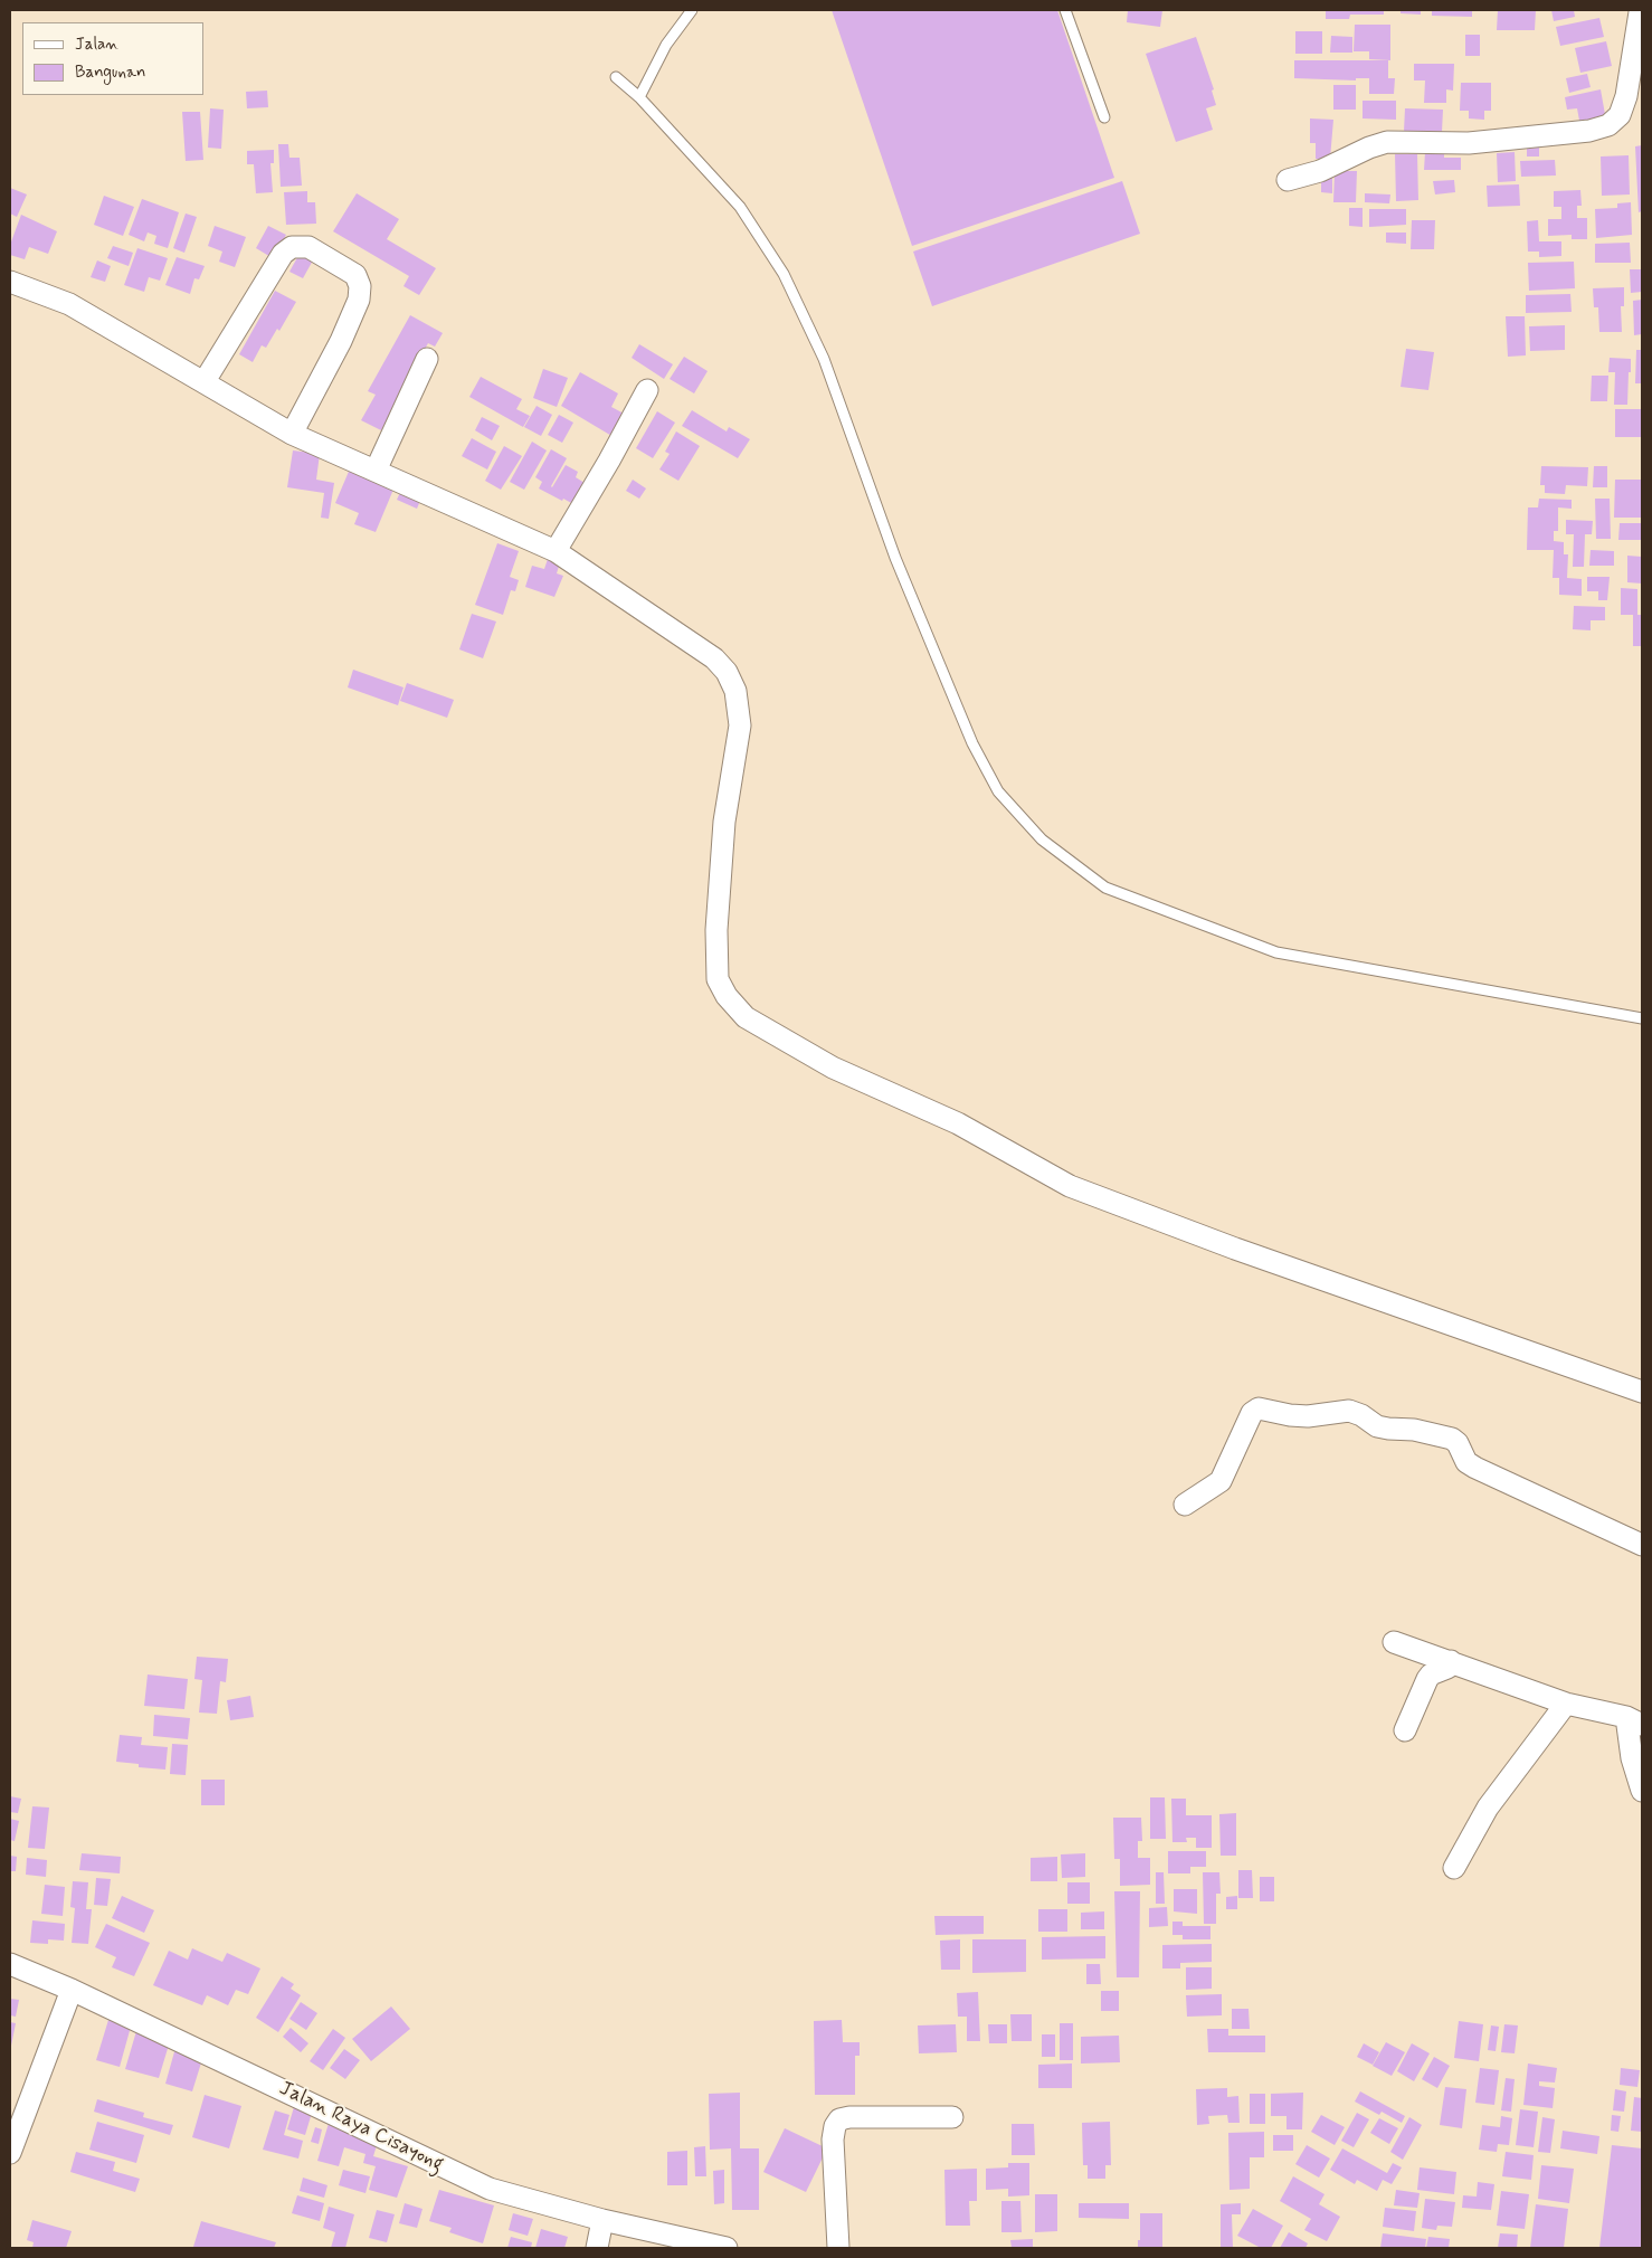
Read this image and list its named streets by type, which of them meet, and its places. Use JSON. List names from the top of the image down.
{
  "streets": {
    "street": ["Jalan Raya Cisayong"]
  },
  "legend": ["Jalan", "Bangunan"]
}
